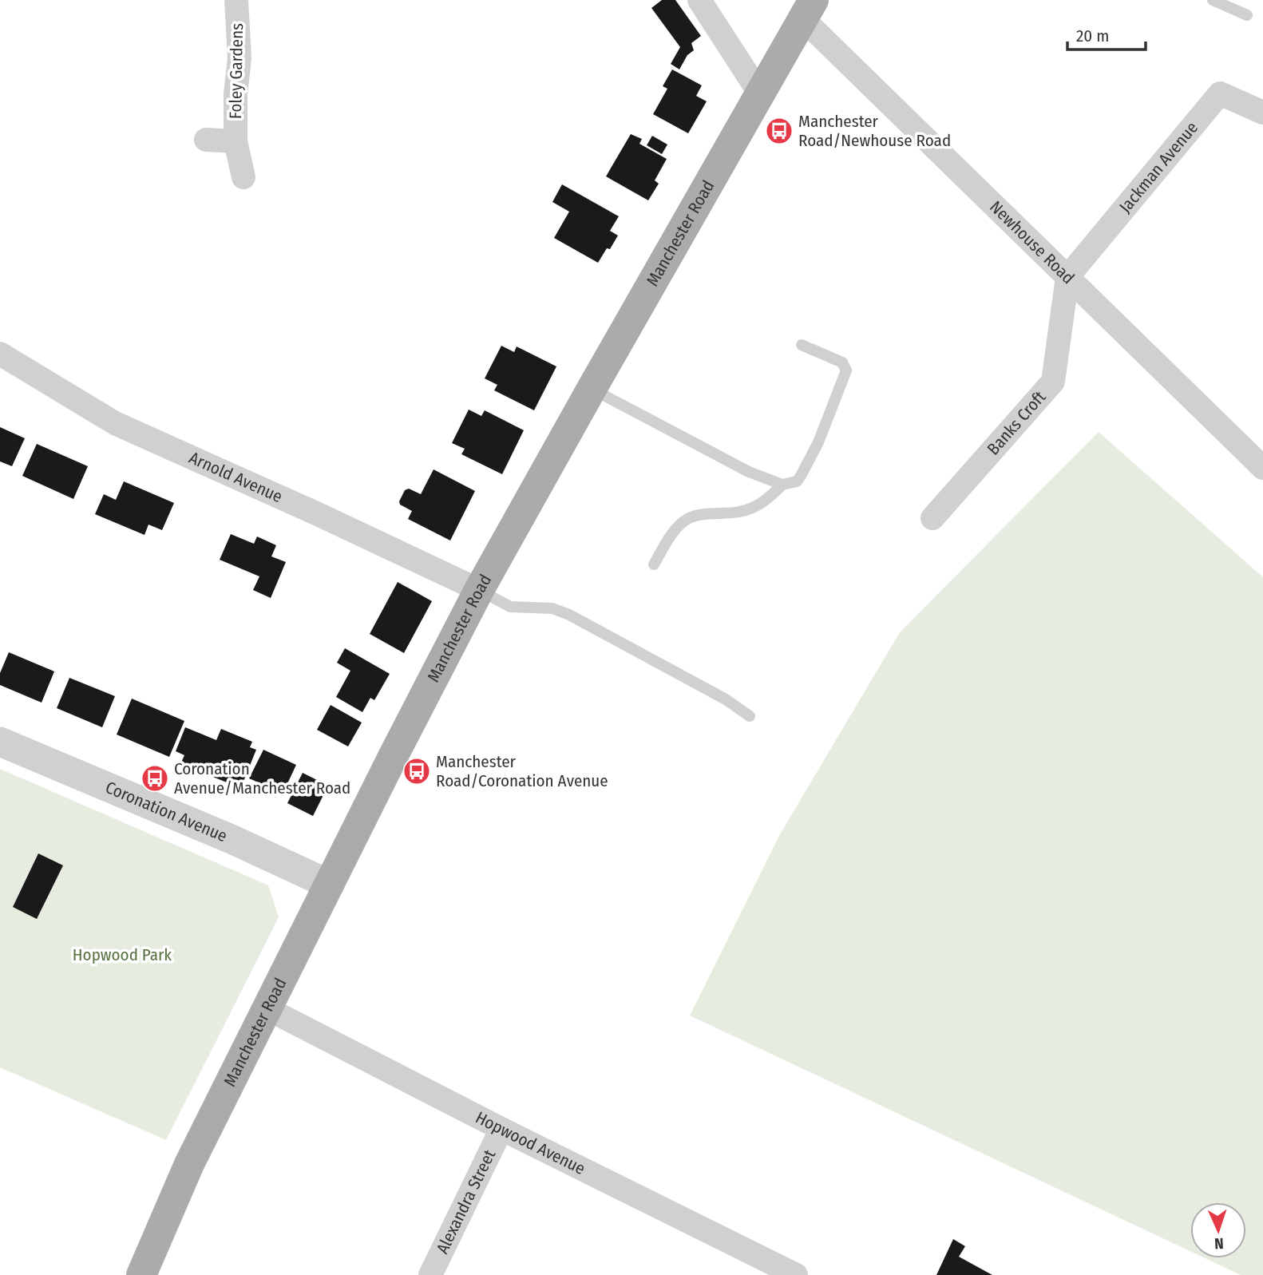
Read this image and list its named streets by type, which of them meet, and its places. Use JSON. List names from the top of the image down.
{
  "streets": {
    "main road": ["Manchester Road"],
    "street": [
      "Foley Gardens",
      "Jackman Avenue",
      "Newhouse Road",
      "Banks Croft",
      "Arnold Avenue",
      "Coronation Avenue",
      "Hopwood Avenue",
      "Alexandra Street"
    ]
  },
  "crossings": [
    ["Jackman Avenue", "Newhouse Road"],
    ["Jackman Avenue", "Banks Croft"],
    ["Manchester Road", "Newhouse Road"],
    ["Manchester Road", "Arnold Avenue"],
    ["Manchester Road", "Coronation Avenue"],
    ["Manchester Road", "Hopwood Avenue"],
    ["Newhouse Road", "Banks Croft"],
    ["Hopwood Avenue", "Alexandra Street"]
  ],
  "parks": ["Hopwood Park"],
  "places": {
    "bus stop": ["Manchester Road/Newhouse Road", "Manchester Road/Coronation Avenue", "Coronation Avenue/Manchester Road"]
  },
  "scale_bar": "20 m",
  "north": "bottom"
}
